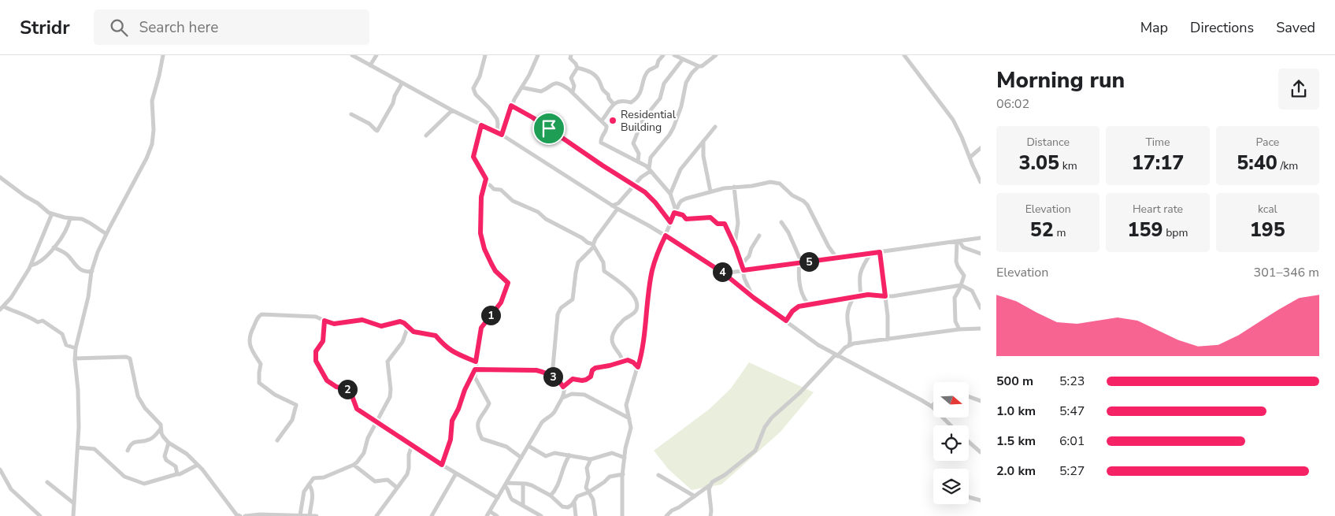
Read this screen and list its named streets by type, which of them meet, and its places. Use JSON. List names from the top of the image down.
{
  "places": ["Residential Building"],
  "north": "right",
  "page": {
    "header": "Stridr",
    "search": "Search here",
    "nav": ["Map", "Directions", "Saved"],
    "heading": ["Morning run", "06:02"],
    "stats": [
      ["Distance", "3.05 km"],
      ["Time", "17:17"],
      ["Pace", "5:40 /km"],
      ["Elevation", "52 m"],
      ["Heart rate", "159 bpm"],
      ["kcal", "195"]
    ],
    "pins": [
      "5",
      "4",
      "1",
      "3",
      "2"
    ],
    "chart": ["Elevation", "301–346 m"],
    "list": [
      {
        "name": "500 m",
        "note": "5:23"
      },
      {
        "name": "1.0 km",
        "note": "5:47"
      },
      {
        "name": "1.5 km",
        "note": "6:01"
      },
      {
        "name": "2.0 km",
        "note": "5:27"
      }
    ]
  }
}
